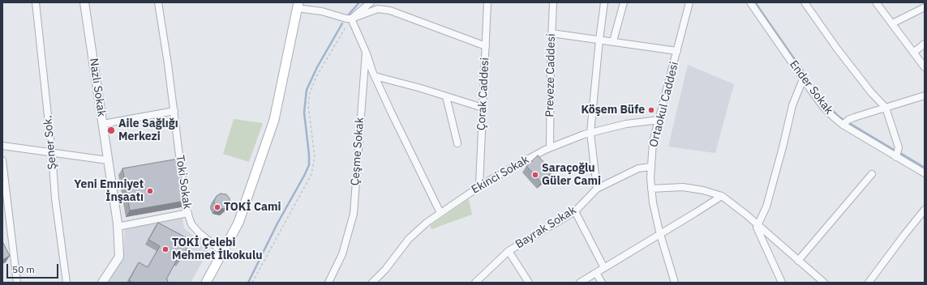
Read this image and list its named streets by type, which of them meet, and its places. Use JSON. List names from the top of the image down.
{
  "streets": {
    "street": [
      "Preveze Caddesi",
      "Nazlı Sokak",
      "Ender Sokak",
      "Çorak Caddesi",
      "Ortaokul Caddesi",
      "Şener Sok.",
      "Çeşme Sokak",
      "Ekinci Sokak",
      "Toki Sokak",
      "Bayrak Sokak"
    ]
  },
  "crossings": [
    ["Preveze Caddesi", "Ekinci Sokak"],
    ["Çorak Caddesi", "Ekinci Sokak"],
    ["Ortaokul Caddesi", "Ekinci Sokak"],
    ["Ortaokul Caddesi", "Bayrak Sokak"]
  ],
  "places": [
    "Köşem Büfe",
    "Aile Sağlığı Merkezi",
    "Saraçoğlu Güler Cami",
    "Yeni Emniyet İnşaatı",
    "TOKİ Cami",
    "TOKİ Çelebi Mehmet İlkokulu"
  ],
  "scale_bar": "50 m"
}
